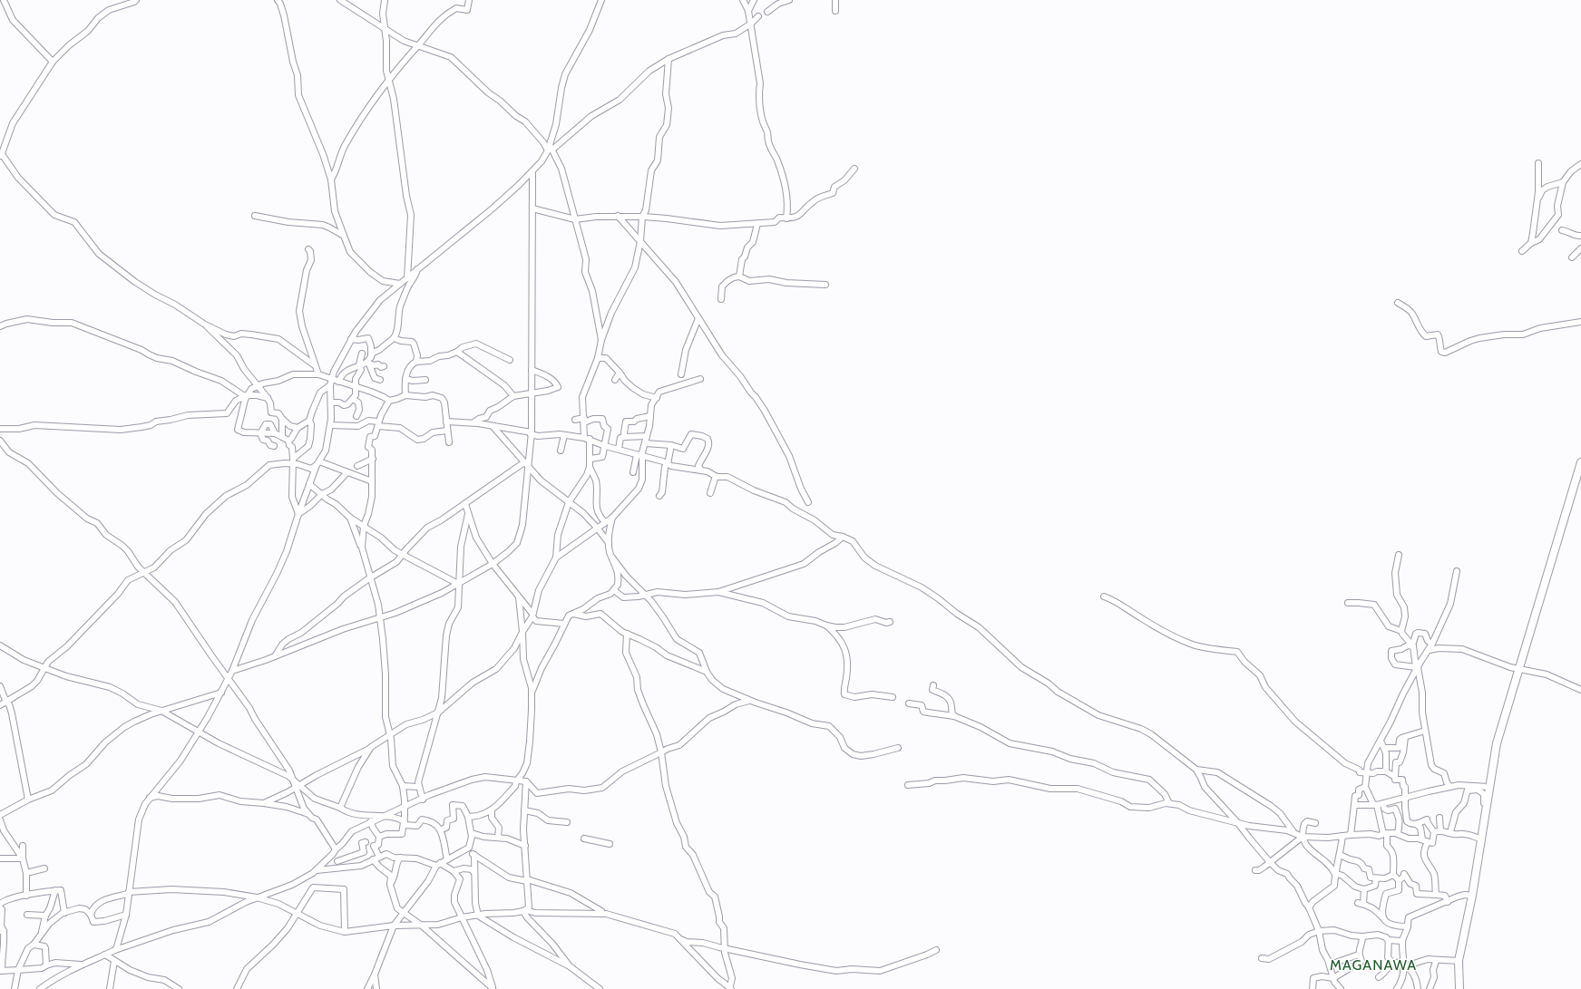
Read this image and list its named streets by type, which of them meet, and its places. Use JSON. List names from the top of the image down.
{
  "districts": ["MAGANAWA"]
}
